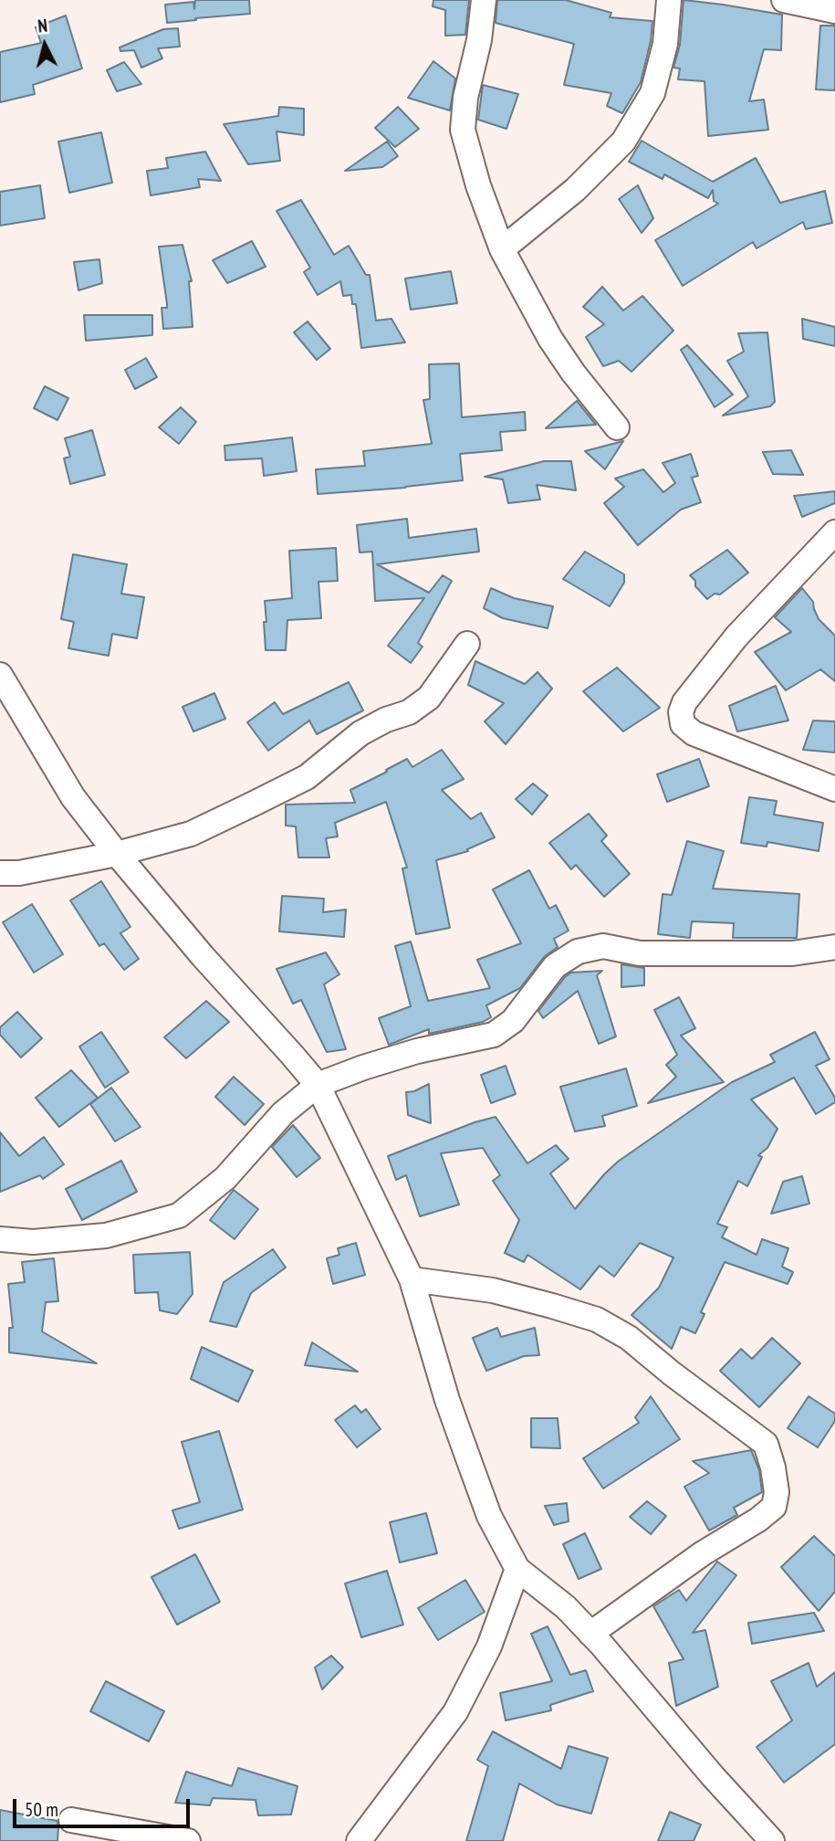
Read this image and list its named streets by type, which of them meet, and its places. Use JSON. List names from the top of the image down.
{
  "scale_bar": "50 m",
  "north": "top"
}
